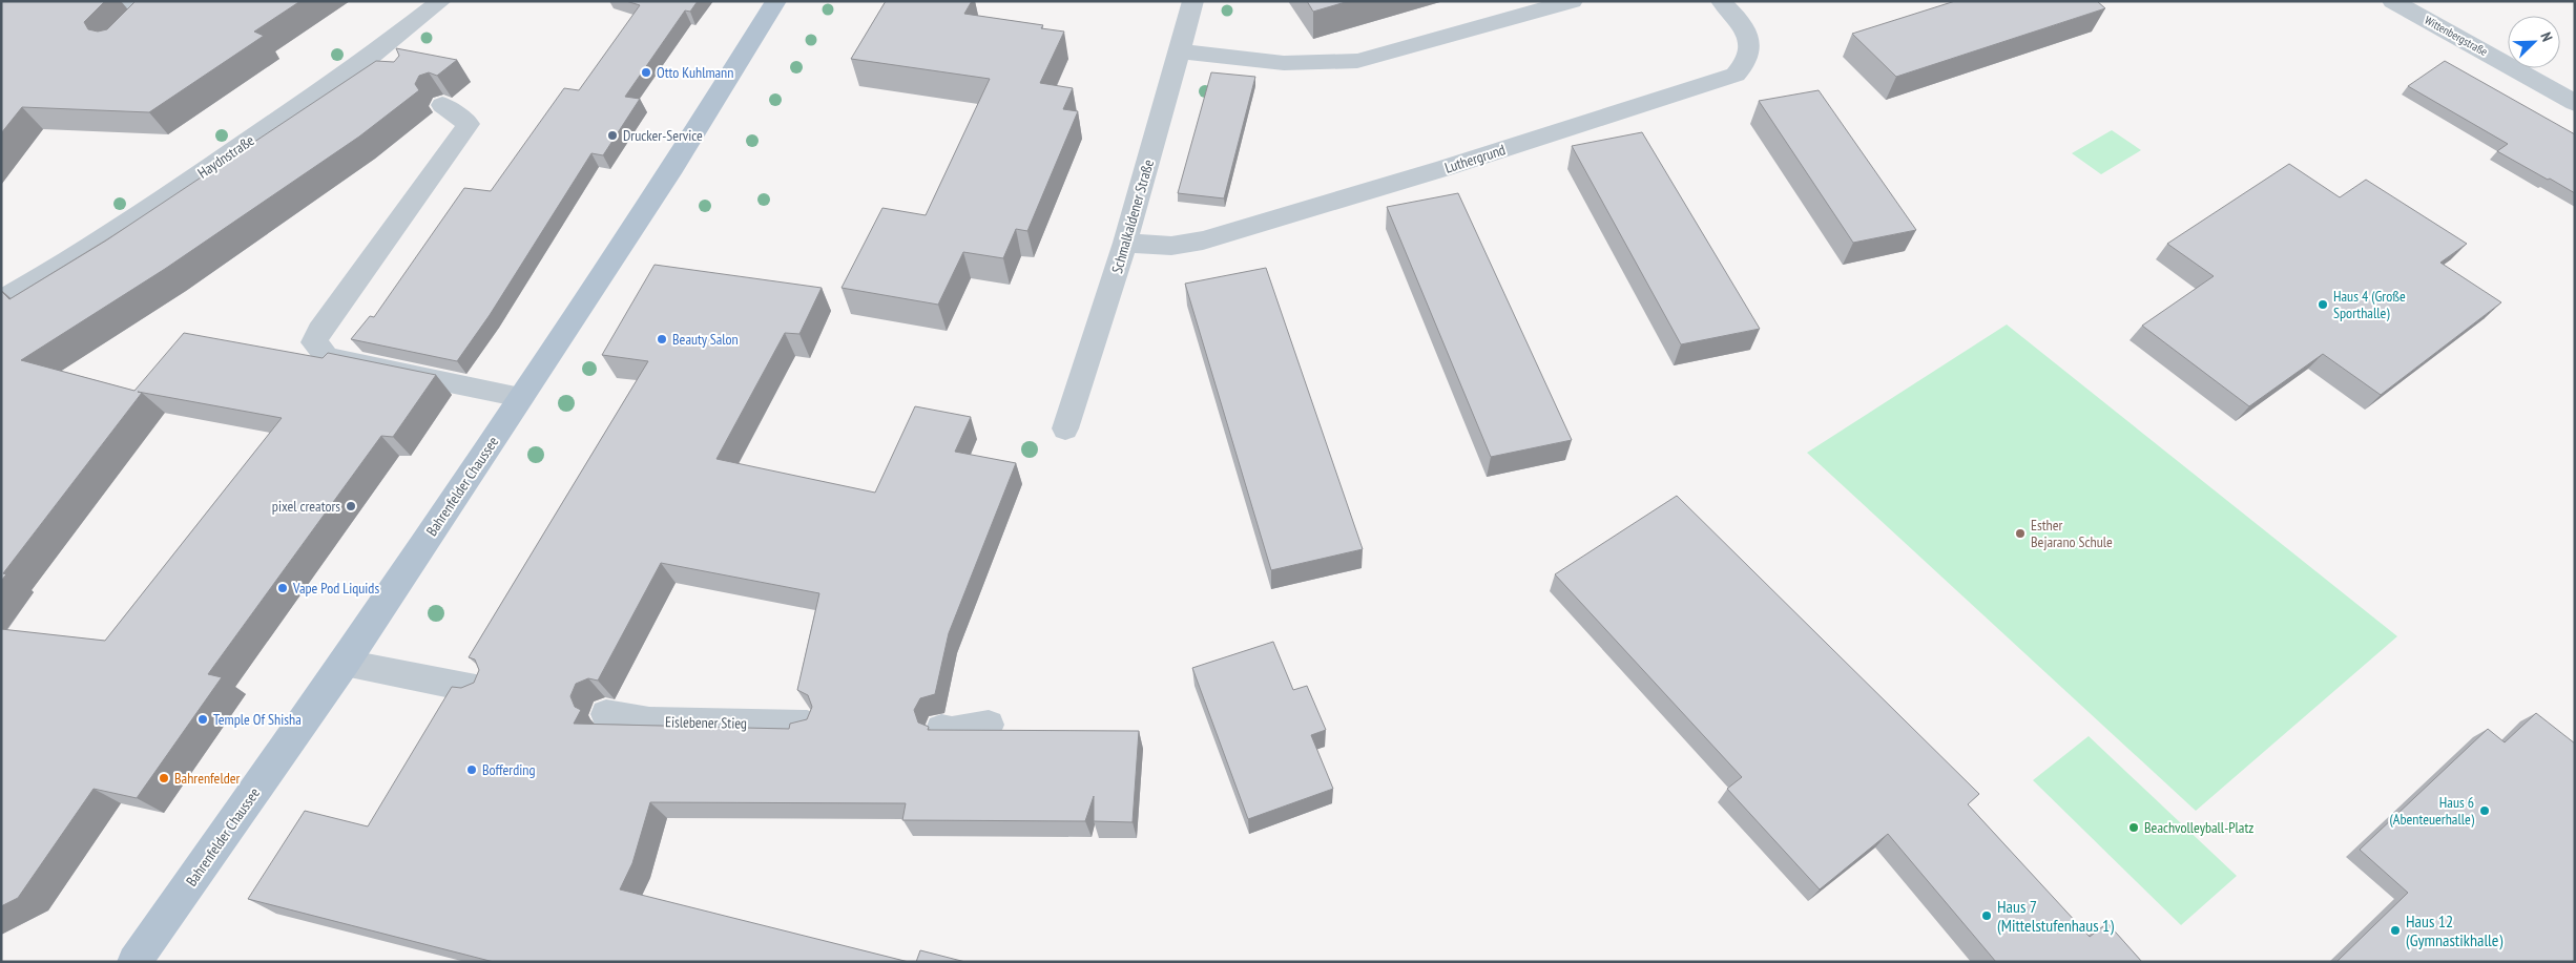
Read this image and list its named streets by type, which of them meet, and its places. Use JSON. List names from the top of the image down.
{
  "streets": {
    "main road": ["Bahrenfelder Chaussee"],
    "street": [
      "Wittenbergstraße",
      "Haydnstraße",
      "Luthergrund",
      "Schmalkaldener Straße",
      "Eislebener Stieg"
    ]
  },
  "crossings": [
    ["Luthergrund", "Schmalkaldener Straße"]
  ],
  "places": [
    "Otto Kuhlmann",
    "Drucker-Service",
    "Haus 4 (Große Sporthalle)",
    "Beauty Salon",
    "pixel creators",
    "Esther Bejarano Schule",
    "Vape Pod Liquids",
    "Temple Of Shisha",
    "Bofferding",
    "Bahrenfelder",
    "Haus 6 (Abenteuerhalle)",
    "Beachvolleyball-Platz",
    "Haus 7 (Mittelstufenhaus 1)",
    "Haus 12 (Gymnastikhalle)"
  ],
  "north": "top right"
}
